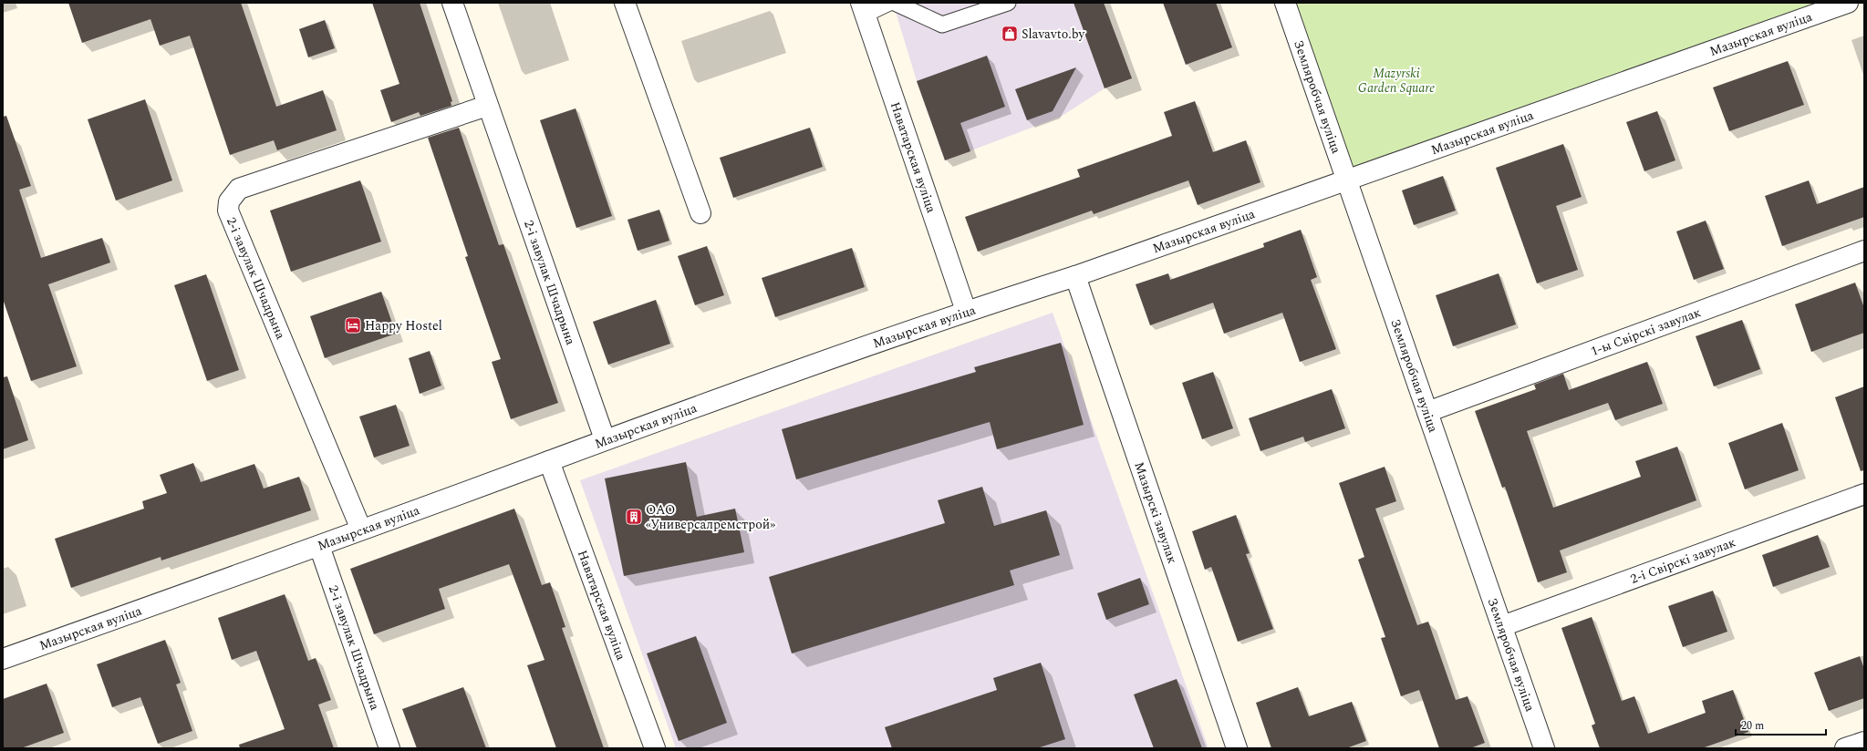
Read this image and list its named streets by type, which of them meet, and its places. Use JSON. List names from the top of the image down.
{
  "streets": {
    "street": [
      "Мазырская вуліца",
      "Земляробчая вуліца",
      "Наватарская вуліца",
      "2-і завулак Шчадрына",
      "1-ы Свірскі завулак",
      "Мазырскі завулак",
      "2-і Свірскі завулак"
    ]
  },
  "crossings": [
    ["Мазырская вуліца", "Земляробчая вуліца"],
    ["Мазырская вуліца", "Наватарская вуліца"],
    ["Мазырская вуліца", "2-і завулак Шчадрына"],
    ["Мазырская вуліца", "Мазырскі завулак"],
    ["Земляробчая вуліца", "1-ы Свірскі завулак"],
    ["Земляробчая вуліца", "2-і Свірскі завулак"]
  ],
  "parks": ["Mazyrski Garden Square"],
  "places": {
    "shop": ["Slavavto.by"],
    "hotel": ["Happy Hostel"],
    "building": ["ОАО «Универсалремстрой»"]
  },
  "scale_bar": "20 m"
}
